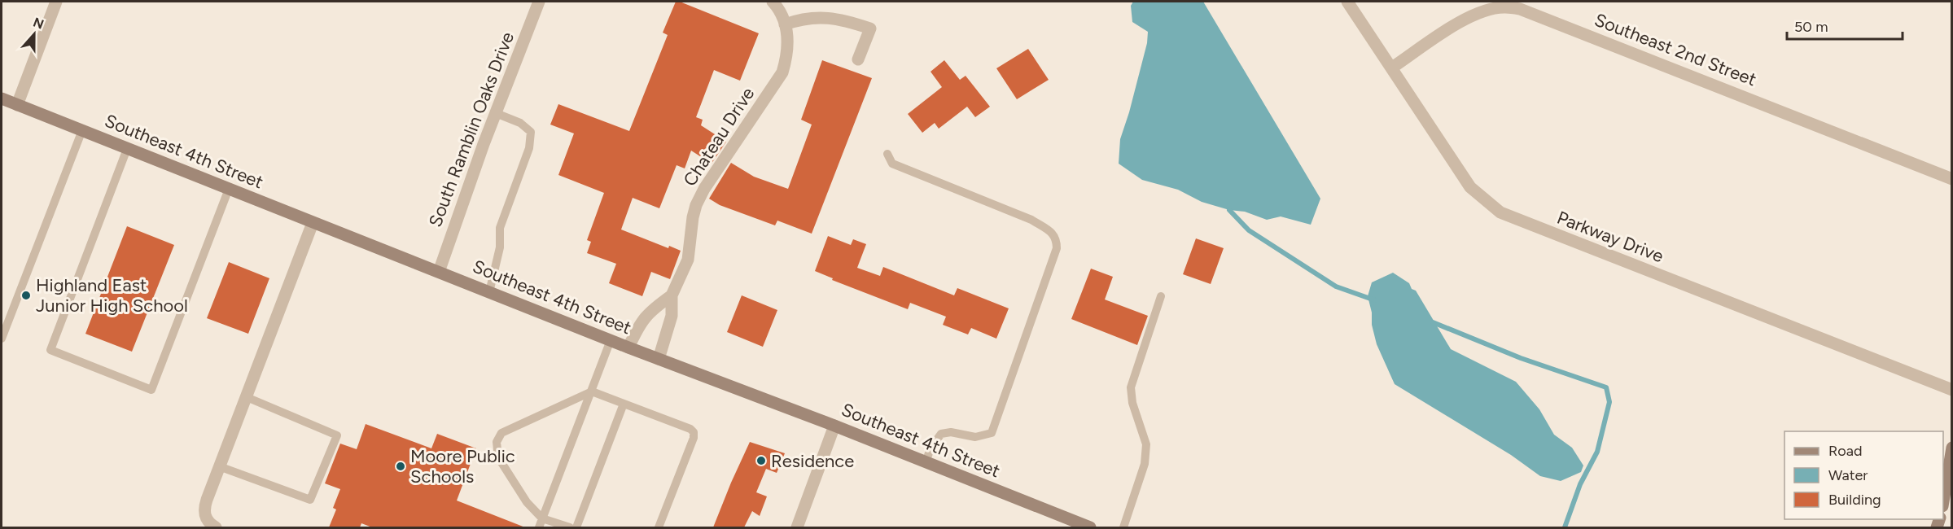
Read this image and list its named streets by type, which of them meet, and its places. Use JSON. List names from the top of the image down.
{
  "streets": {
    "main road": ["Southeast 4th Street"],
    "street": [
      "Southeast 2nd Street",
      "South Ramblin Oaks Drive",
      "Chateau Drive",
      "Parkway Drive"
    ]
  },
  "crossings": [
    ["Southeast 2nd Street", "Parkway Drive"],
    ["South Ramblin Oaks Drive", "Southeast 4th Street"],
    ["Chateau Drive", "Southeast 4th Street"]
  ],
  "places": ["Highland East Junior High School", "Residence", "Moore Public Schools"],
  "legend": ["Road", "Water", "Building"],
  "scale_bar": "50 m",
  "north": "top"
}
